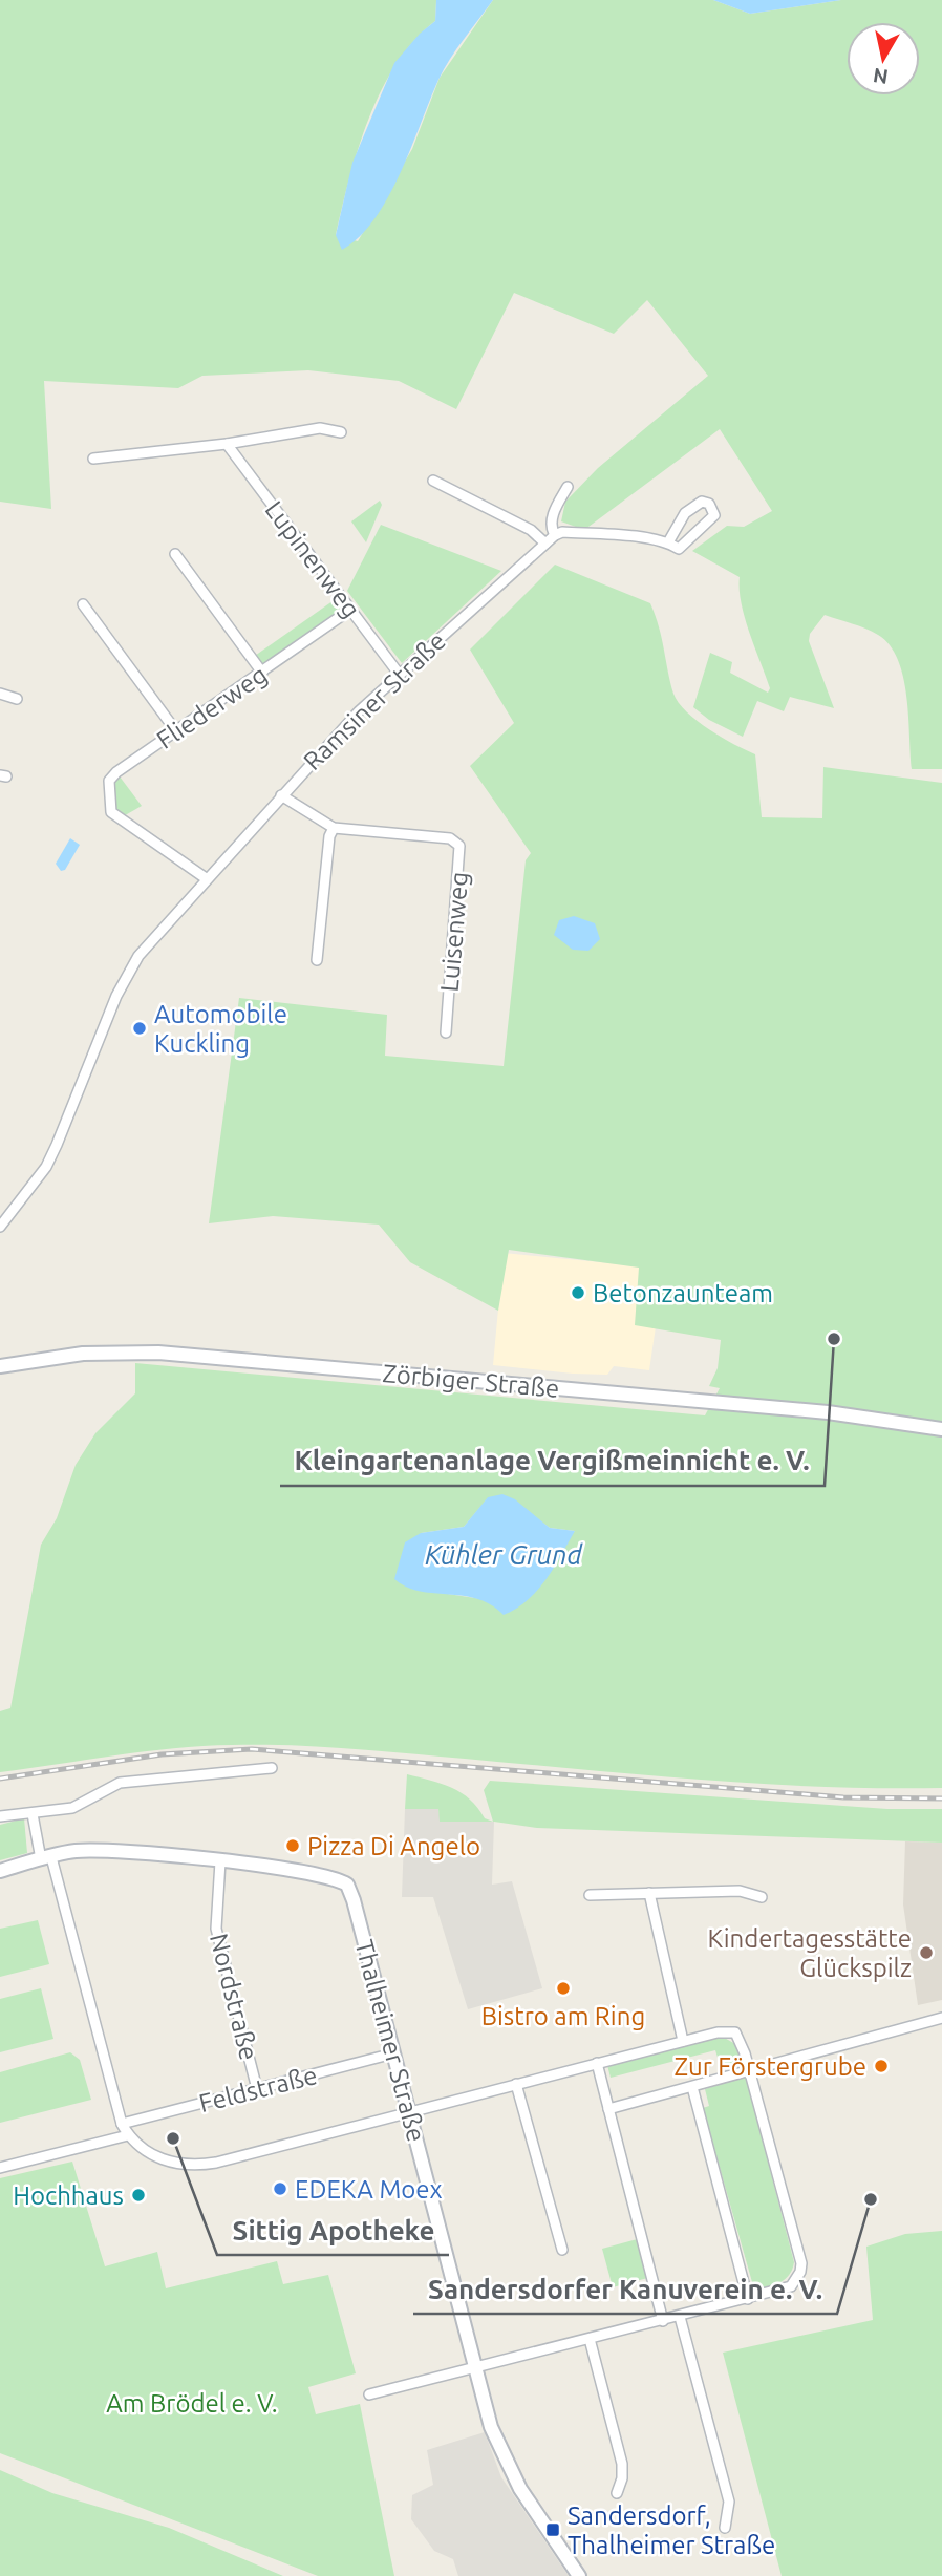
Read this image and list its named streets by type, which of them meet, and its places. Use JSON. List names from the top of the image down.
{
  "streets": {
    "street": [
      "Lupinenweg",
      "Ramsiner Straße",
      "Fliederweg",
      "Luisenweg",
      "Zörbiger Straße",
      "Nordstraße",
      "Thalheimer Straße",
      "Feldstraße"
    ]
  },
  "crossings": [
    ["Lupinenweg", "Ramsiner Straße"],
    ["Lupinenweg", "Fliederweg"],
    ["Ramsiner Straße", "Fliederweg"],
    ["Ramsiner Straße", "Luisenweg"],
    ["Nordstraße", "Thalheimer Straße"],
    ["Nordstraße", "Feldstraße"],
    ["Thalheimer Straße", "Feldstraße"]
  ],
  "water": ["Kühler Grund"],
  "parks": ["Am Brödel e. V."],
  "places": {
    "other": [
      "Automobile Kuckling",
      "Betonzaunteam",
      "Kleingartenanlage Vergißmeinnicht e. V.",
      "Pizza Di Angelo",
      "Kindertagesstätte Glückspilz",
      "Bistro am Ring",
      "Zur Förstergrube",
      "Sittig Apotheke",
      "EDEKA Moex",
      "Hochhaus",
      "Sandersdorfer Kanuverein e. V."
    ],
    "transit": ["Sandersdorf, Thalheimer Straße"]
  },
  "north": "bottom"
}
